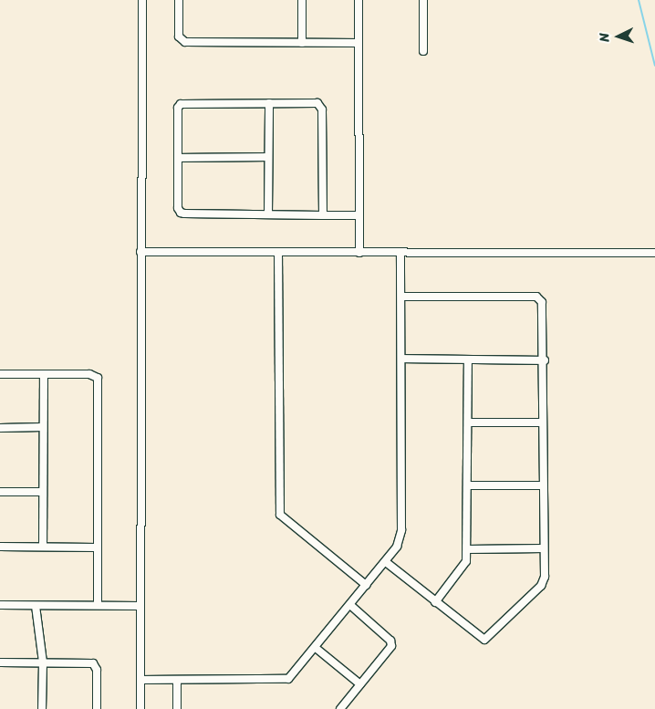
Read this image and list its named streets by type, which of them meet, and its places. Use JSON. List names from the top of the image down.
{
  "north": "left"
}
